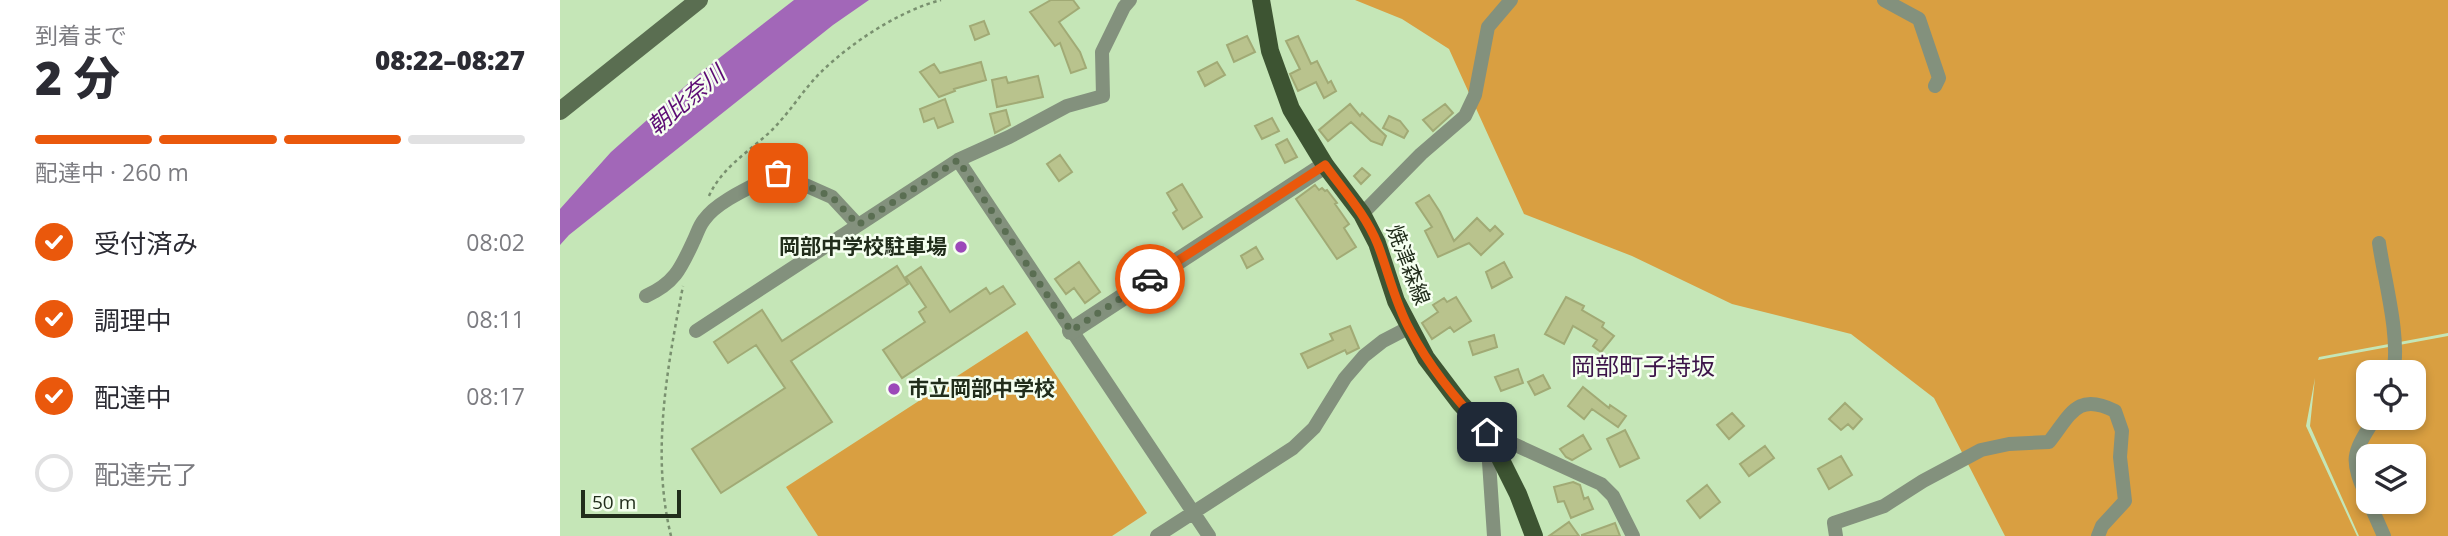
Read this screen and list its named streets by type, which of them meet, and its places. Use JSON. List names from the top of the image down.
{
  "streets": {
    "main road": ["焼津森線"]
  },
  "districts": ["岡部町子持坂"],
  "water": ["朝比奈川"],
  "places": ["岡部中学校駐車場", "市立岡部中学校"],
  "scale_bar": "50 m",
  "page": {
    "heading": ["2 分", "到着まで", "08:22–08:27"],
    "bar": "配達中 · 260 m",
    "list": [
      ["受付済み", "08:02"],
      ["調理中", "08:11"],
      ["配達中", "08:17"],
      "配達完了"
    ],
    "scale": "50 m"
  }
}
